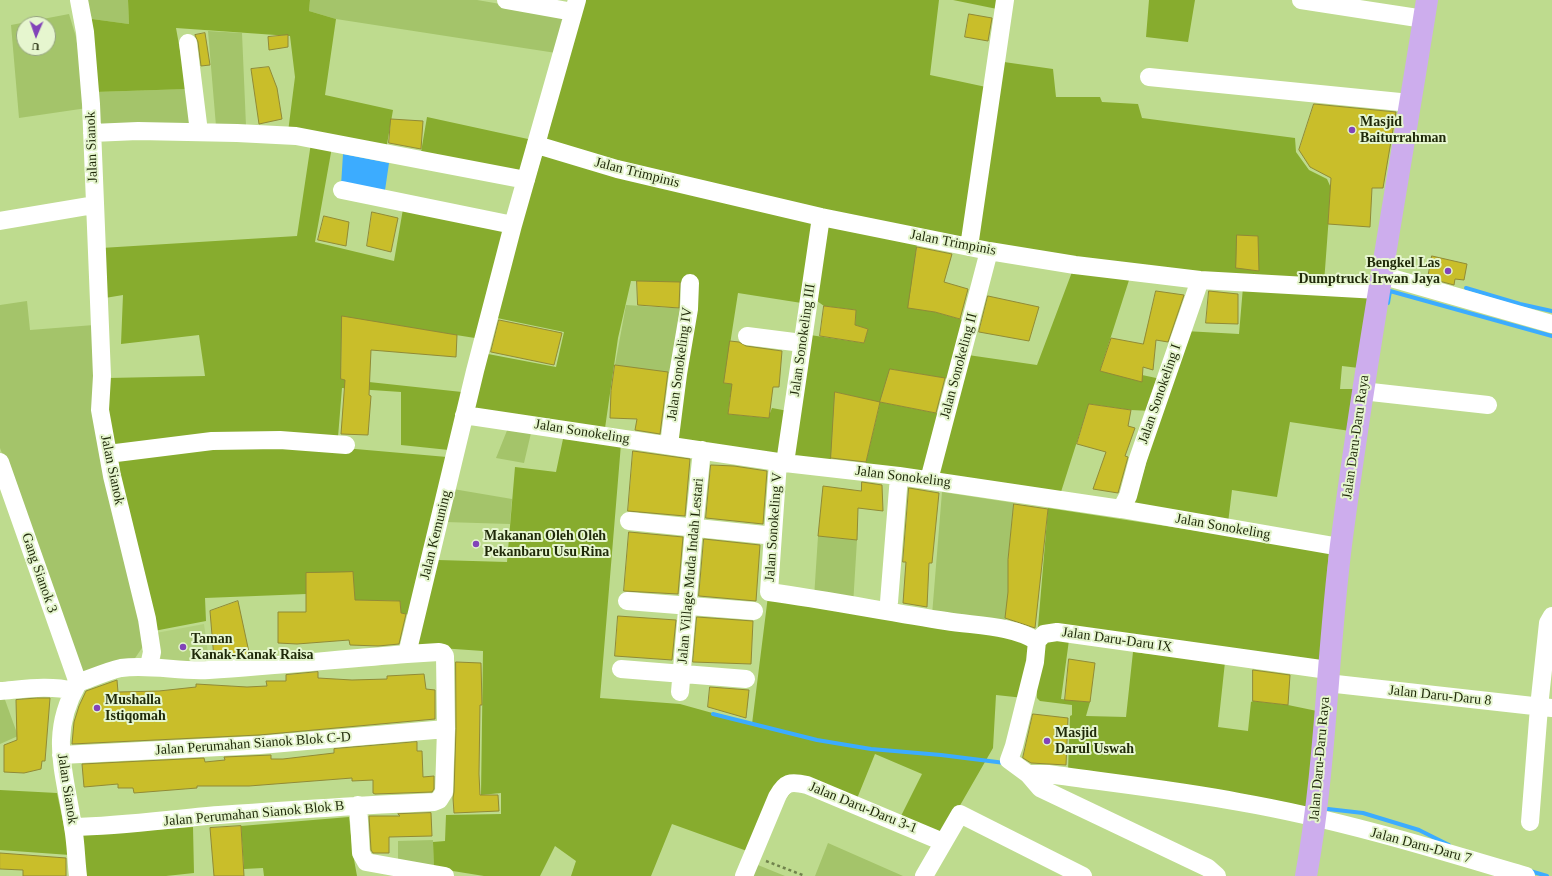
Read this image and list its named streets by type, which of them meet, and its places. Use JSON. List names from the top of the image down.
{
  "streets": {
    "main road": ["Jalan Daru-Daru Raya"],
    "street": [
      "Jalan Sianok",
      "Jalan Trimpinis",
      "Jalan Sonokeling III",
      "Jalan Sonokeling IV",
      "Jalan Sonokeling II",
      "Jalan Sonokeling I",
      "Jalan Sonokeling",
      "Jalan Sonokeling V",
      "Jalan Kemuning",
      "Jalan Village Muda Indah Lestari",
      "Gang Sianok 3",
      "Jalan Daru-Daru IX",
      "Jalan Daru-Daru 8",
      "Jalan Perumahan Sianok Blok C-D",
      "Jalan Daru-Daru 3-1",
      "Jalan Perumahan Sianok Blok B",
      "Jalan Daru-Daru 7"
    ]
  },
  "crossings": [
    ["Jalan Sianok", "Gang Sianok 3"],
    ["Jalan Sianok", "Jalan Perumahan Sianok Blok C-D"],
    ["Jalan Sianok", "Jalan Perumahan Sianok Blok B"],
    ["Jalan Trimpinis", "Jalan Sonokeling III"],
    ["Jalan Trimpinis", "Jalan Sonokeling II"],
    ["Jalan Trimpinis", "Jalan Sonokeling I"],
    ["Jalan Trimpinis", "Jalan Daru-Daru Raya"],
    ["Jalan Trimpinis", "Jalan Kemuning"],
    ["Jalan Sonokeling III", "Jalan Sonokeling"],
    ["Jalan Sonokeling III", "Jalan Sonokeling V"],
    ["Jalan Sonokeling IV", "Jalan Sonokeling"],
    ["Jalan Sonokeling II", "Jalan Sonokeling"],
    ["Jalan Sonokeling I", "Jalan Sonokeling"],
    ["Jalan Sonokeling", "Jalan Daru-Daru Raya"],
    ["Jalan Sonokeling", "Jalan Sonokeling V"],
    ["Jalan Sonokeling", "Jalan Kemuning"],
    ["Jalan Sonokeling", "Jalan Village Muda Indah Lestari"],
    ["Jalan Daru-Daru Raya", "Jalan Daru-Daru IX"],
    ["Jalan Daru-Daru Raya", "Jalan Daru-Daru 8"],
    ["Jalan Daru-Daru Raya", "Jalan Daru-Daru 7"],
    ["Jalan Sonokeling V", "Jalan Daru-Daru IX"],
    ["Jalan Daru-Daru IX", "Jalan Daru-Daru 8"],
    ["Jalan Perumahan Sianok Blok C-D", "Jalan Perumahan Sianok Blok B"]
  ],
  "places": [
    "Masjid Baiturrahman",
    "Bengkel Las Dumptruck Irwan Jaya",
    "Makanan Oleh Oleh Pekanbaru Usu Rina",
    "Taman Kanak-Kanak Raisa",
    "Mushalla Istiqomah",
    "Masjid Darul Uswah"
  ],
  "north": "bottom"
}
